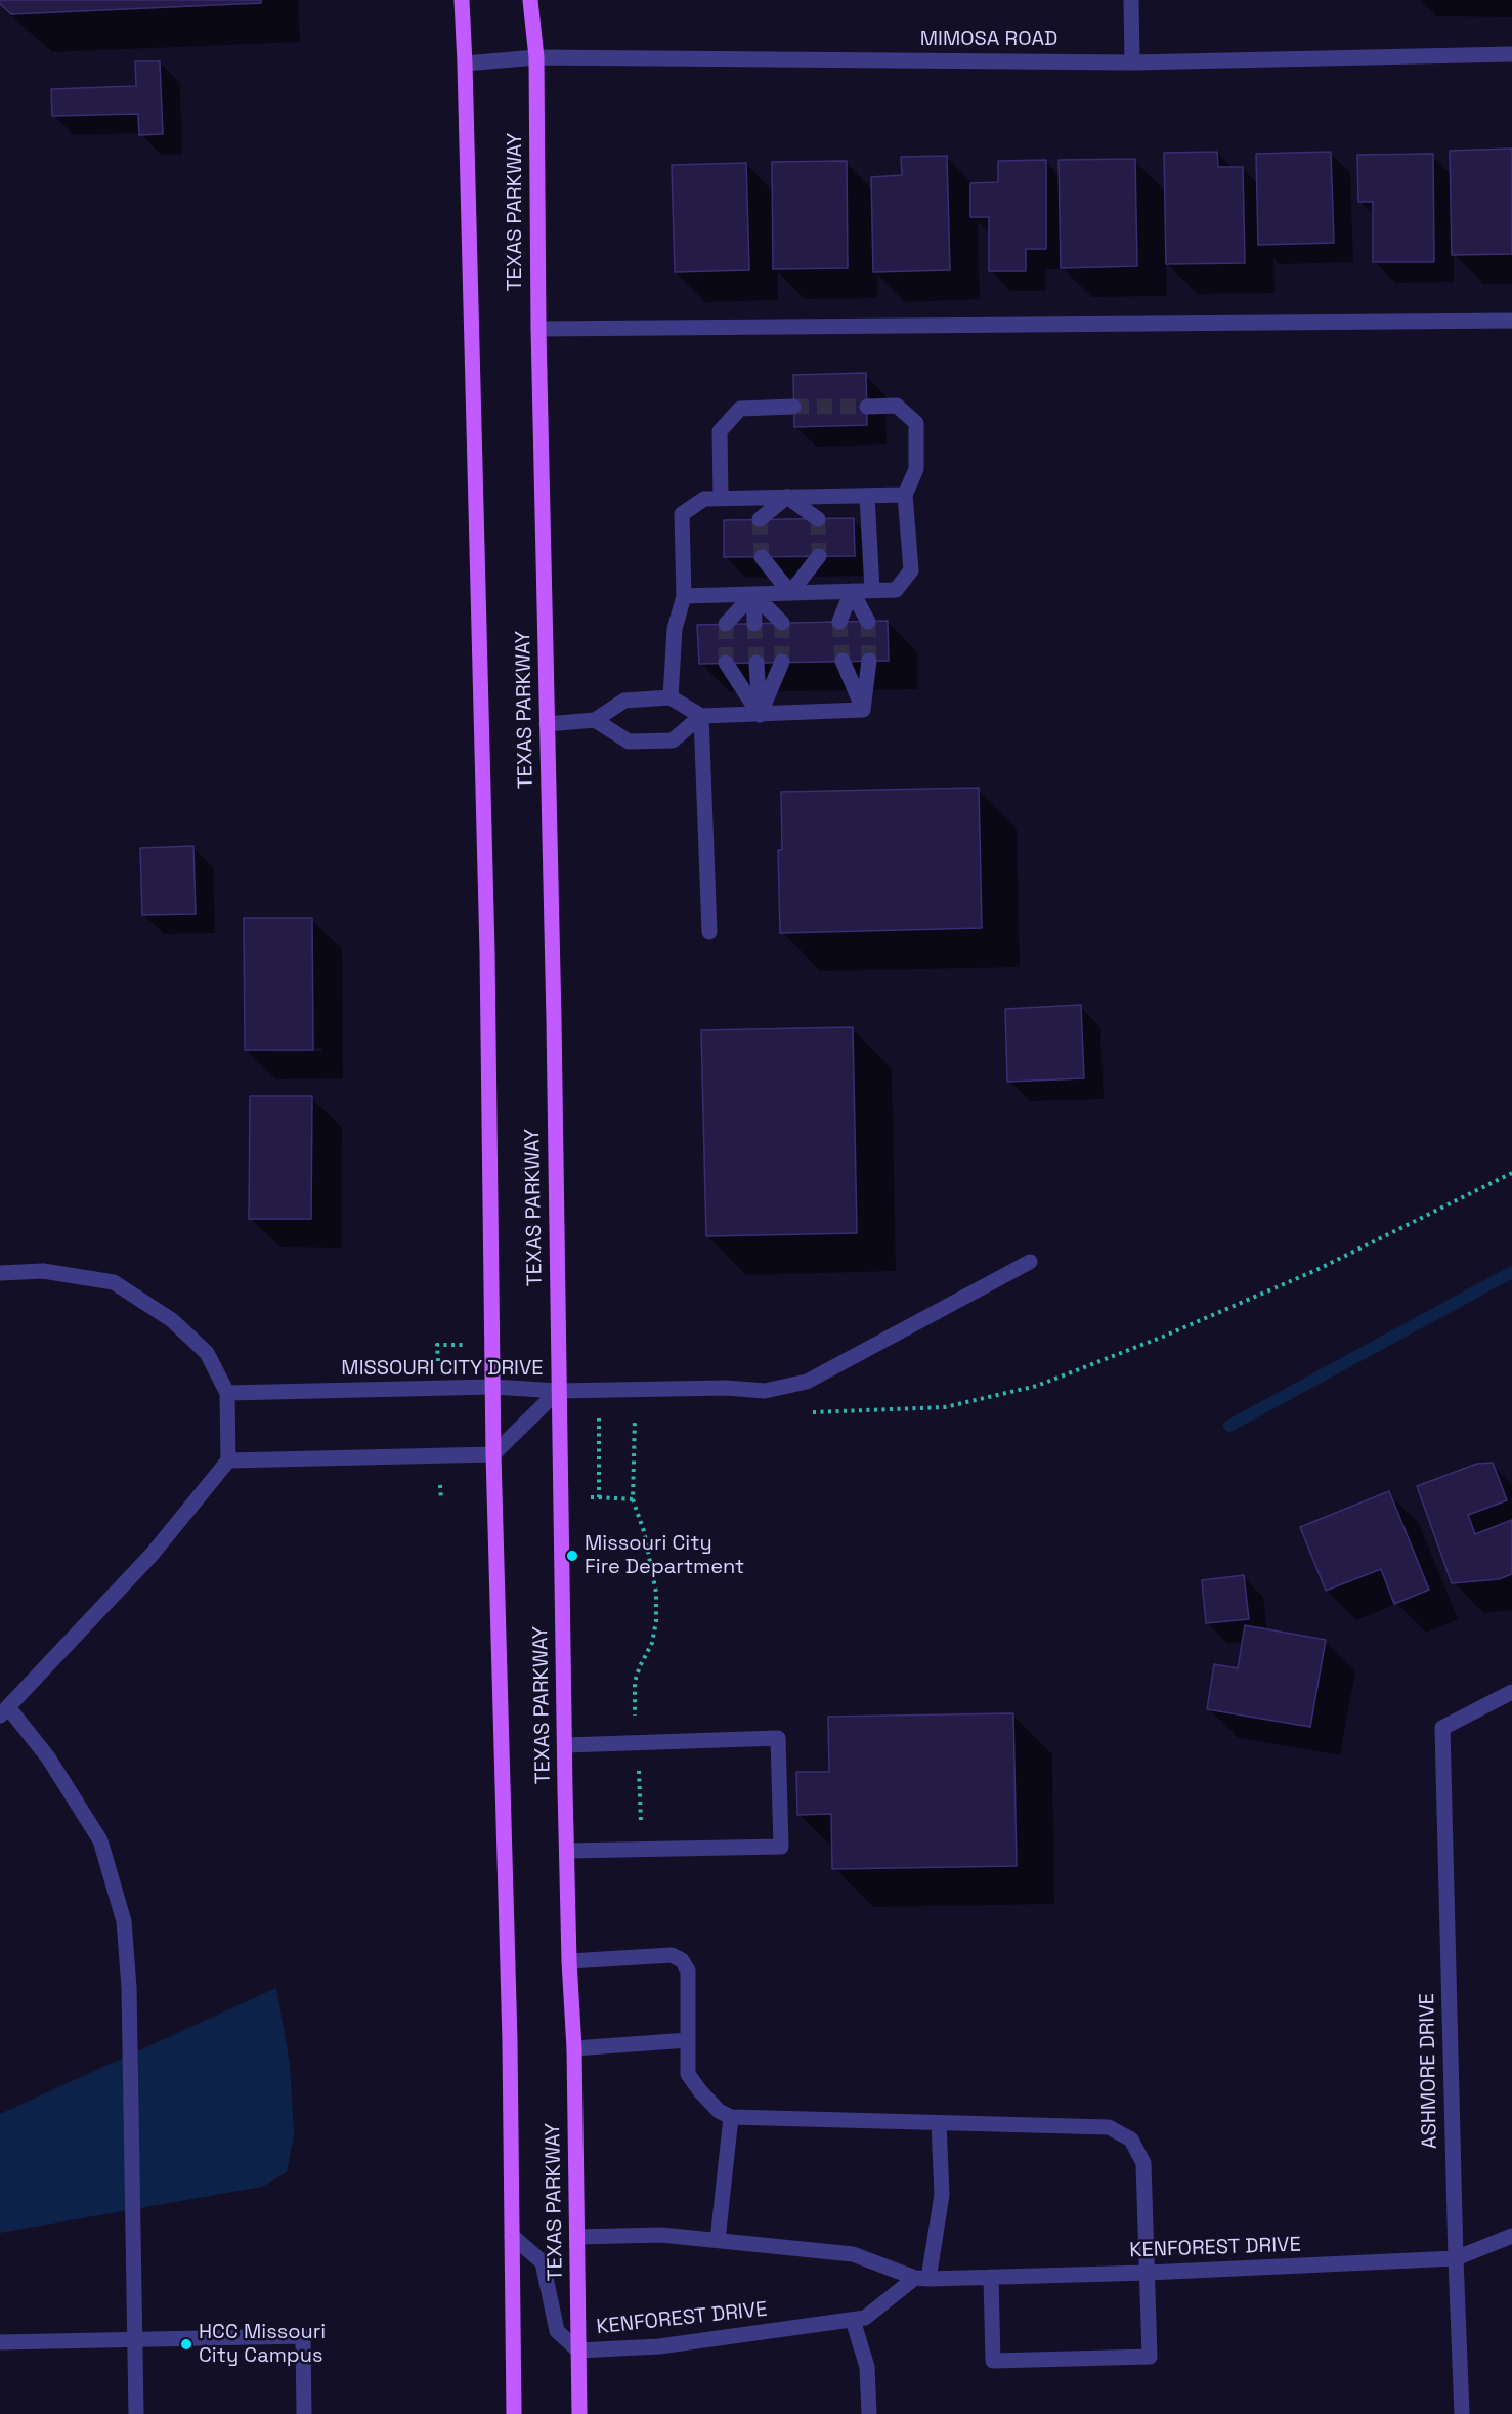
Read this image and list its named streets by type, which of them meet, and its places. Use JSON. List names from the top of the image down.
{
  "streets": {
    "main road": ["TEXAS PARKWAY"],
    "street": [
      "MIMOSA ROAD",
      "MISSOURI CITY DRIVE",
      "ASHMORE DRIVE",
      "KENFOREST DRIVE"
    ]
  },
  "crossings": [
    ["MIMOSA ROAD", "TEXAS PARKWAY"],
    ["TEXAS PARKWAY", "MISSOURI CITY DRIVE"],
    ["TEXAS PARKWAY", "KENFOREST DRIVE"],
    ["ASHMORE DRIVE", "KENFOREST DRIVE"]
  ],
  "places": ["Missouri City Fire Department", "HCC Missouri City Campus"]
}
